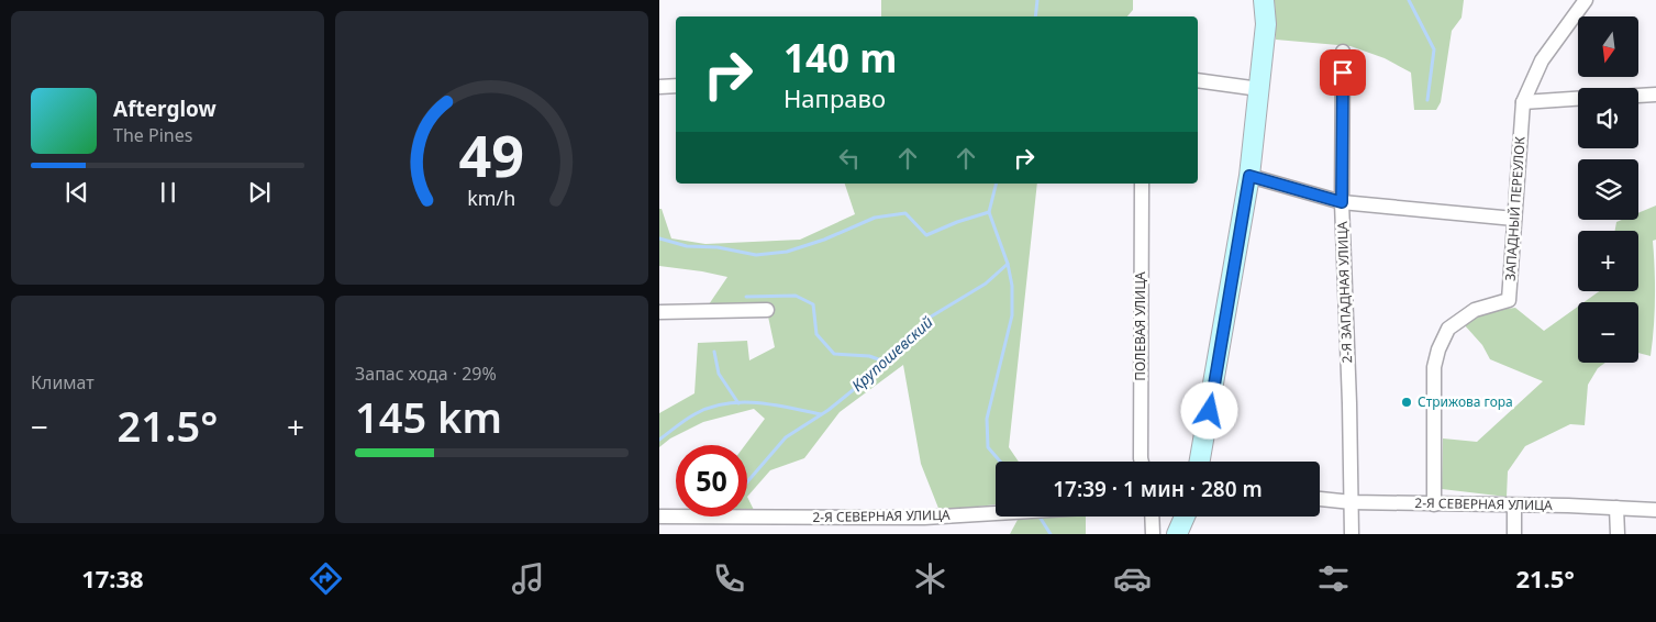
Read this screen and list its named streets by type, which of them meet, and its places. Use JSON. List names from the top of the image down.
{
  "streets": {
    "street": [
      "ЗАПАДНЫЙ ПЕРЕУЛОК",
      "2-Я ЗАПАДНАЯ УЛИЦА",
      "ПОЛЕВАЯ УЛИЦА",
      "2-Я СЕВЕРНАЯ УЛИЦА"
    ]
  },
  "crossings": [
    ["ЗАПАДНЫЙ ПЕРЕУЛОК", "2-Я СЕВЕРНАЯ УЛИЦА"],
    ["2-Я ЗАПАДНАЯ УЛИЦА", "2-Я СЕВЕРНАЯ УЛИЦА"]
  ],
  "water": ["Крупошевский"],
  "places": ["Стрижова гора"],
  "north": "bottom",
  "page": {
    "map_buttons": ["+", "−"],
    "turn": ["140 m", "Направо"],
    "song": ["Afterglow", "The Pines"],
    "tile": [
      "Климат",
      ["Запас хода · 29%", "145 km"]
    ],
    "heat": ["−", "21.5°", "+"],
    "limit": "50",
    "trip": "17:39 · 1 мин · 280 m",
    "tabs": ["17:38", "21.5°"],
    "gauge": ["49", "km/h"]
  }
}
